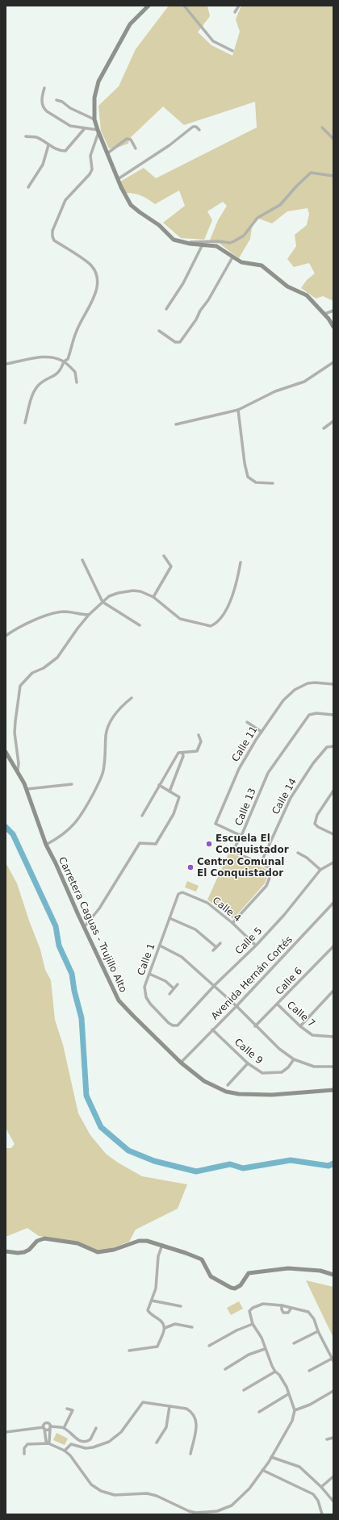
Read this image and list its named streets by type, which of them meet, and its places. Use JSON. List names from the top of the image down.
{
  "streets": {
    "street": [
      "Calle 11",
      "Calle 14",
      "Calle 13",
      "Calle 4",
      "Carretera Caguas - Trujillo Alto",
      "Calle 5",
      "Calle 1",
      "Avenida Hernán Cortés",
      "Calle 6",
      "Calle 7",
      "Calle 9"
    ]
  },
  "crossings": [
    ["Calle 11", "Calle 13"],
    ["Calle 14", "Calle 13"],
    ["Calle 13", "Calle 4"],
    ["Calle 4", "Calle 5"],
    ["Calle 4", "Calle 1"],
    ["Carretera Caguas - Trujillo Alto", "Avenida Hernán Cortés"],
    ["Calle 5", "Calle 1"],
    ["Avenida Hernán Cortés", "Calle 9"],
    ["Calle 6", "Calle 7"]
  ],
  "places": ["Escuela El Conquistador", "Centro Comunal El Conquistador"]
}
